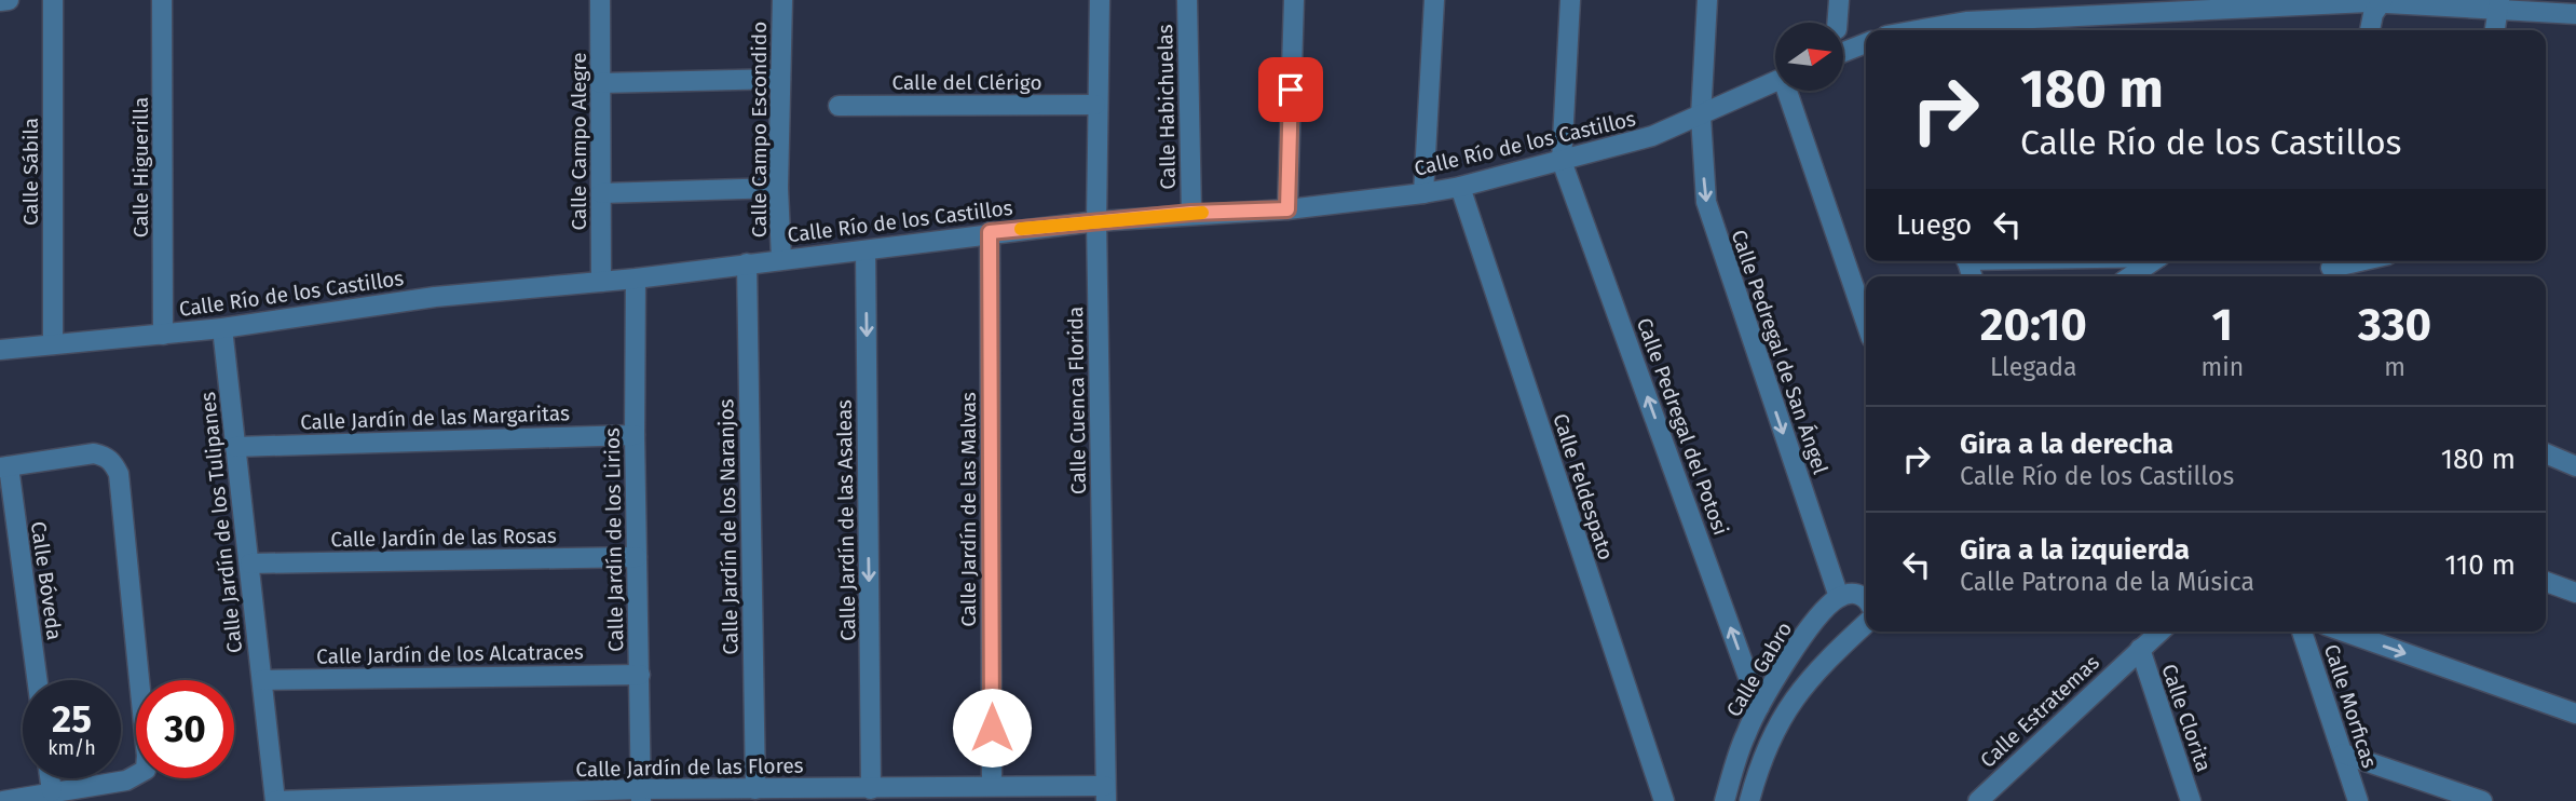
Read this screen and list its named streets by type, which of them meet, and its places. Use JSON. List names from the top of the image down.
{
  "streets": {
    "street": [
      "Calle del Clérigo",
      "Calle Habichuelas",
      "Calle Campo Escondido",
      "Calle Campo Alegre",
      "Calle Río de los Castillos",
      "Calle Higuerilla",
      "Calle Sábila",
      "Calle Pedregal de San Ángel",
      "Calle Cuenca Florida",
      "Calle Jardín de las Margaritas",
      "Calle Pedregal del Potosi",
      "Calle Feldespato",
      "Calle Jardín de las Malvas",
      "Calle Jardín de las Asaleas",
      "Calle Jardín de los Tulipanes",
      "Calle Jardín de los Naranjos",
      "Calle Jardín de las Rosas",
      "Calle Jardín de los Lirios",
      "Calle Bóveda",
      "Calle Jardín de los Alcatraces",
      "Calle Gabro",
      "Calle Morficas",
      "Calle Estratemas",
      "Calle Clorita",
      "Calle Jardín de las Flores"
    ]
  },
  "crossings": [
    ["Calle del Clérigo", "Calle Cuenca Florida"],
    ["Calle Habichuelas", "Calle Río de los Castillos"],
    ["Calle Campo Escondido", "Calle Río de los Castillos"],
    ["Calle Campo Alegre", "Calle Río de los Castillos"],
    ["Calle Río de los Castillos", "Calle Higuerilla"],
    ["Calle Río de los Castillos", "Calle Sábila"],
    ["Calle Río de los Castillos", "Calle Pedregal de San Ángel"],
    ["Calle Río de los Castillos", "Calle Cuenca Florida"],
    ["Calle Río de los Castillos", "Calle Pedregal del Potosi"],
    ["Calle Río de los Castillos", "Calle Feldespato"],
    ["Calle Río de los Castillos", "Calle Jardín de las Malvas"],
    ["Calle Río de los Castillos", "Calle Jardín de las Asaleas"],
    ["Calle Río de los Castillos", "Calle Jardín de los Tulipanes"],
    ["Calle Río de los Castillos", "Calle Jardín de los Naranjos"],
    ["Calle Río de los Castillos", "Calle Jardín de los Lirios"],
    ["Calle Pedregal de San Ángel", "Calle Gabro"],
    ["Calle Cuenca Florida", "Calle Jardín de las Flores"],
    ["Calle Jardín de las Margaritas", "Calle Jardín de los Tulipanes"],
    ["Calle Jardín de las Margaritas", "Calle Jardín de los Lirios"],
    ["Calle Pedregal del Potosi", "Calle Gabro"],
    ["Calle Jardín de las Malvas", "Calle Jardín de las Flores"],
    ["Calle Jardín de las Asaleas", "Calle Jardín de las Flores"],
    ["Calle Jardín de los Tulipanes", "Calle Jardín de las Rosas"],
    ["Calle Jardín de los Tulipanes", "Calle Jardín de los Alcatraces"],
    ["Calle Jardín de los Tulipanes", "Calle Jardín de las Flores"],
    ["Calle Jardín de los Naranjos", "Calle Jardín de las Flores"],
    ["Calle Jardín de las Rosas", "Calle Jardín de los Lirios"],
    ["Calle Jardín de los Lirios", "Calle Jardín de los Alcatraces"],
    ["Calle Jardín de los Lirios", "Calle Jardín de las Flores"],
    ["Calle Estratemas", "Calle Clorita"]
  ],
  "one_way": ["Calle Pedregal del Potosi", "Calle Jardín de las Asaleas"],
  "north": "right",
  "page": {
    "turn": ["180 m", "Calle Río de los Castillos"],
    "then": "Luego",
    "eta": [
      "20:10",
      "Llegada",
      "1",
      "min",
      "330",
      "m"
    ],
    "list": [
      {
        "name": "Gira a la derecha",
        "note": "Calle Río de los Castillos",
        "value": "180 m"
      },
      {
        "name": "Gira a la izquierda",
        "note": "Calle Patrona de la Música",
        "value": "110 m"
      }
    ],
    "speed": "25 km/h",
    "limit": "30"
  }
}
